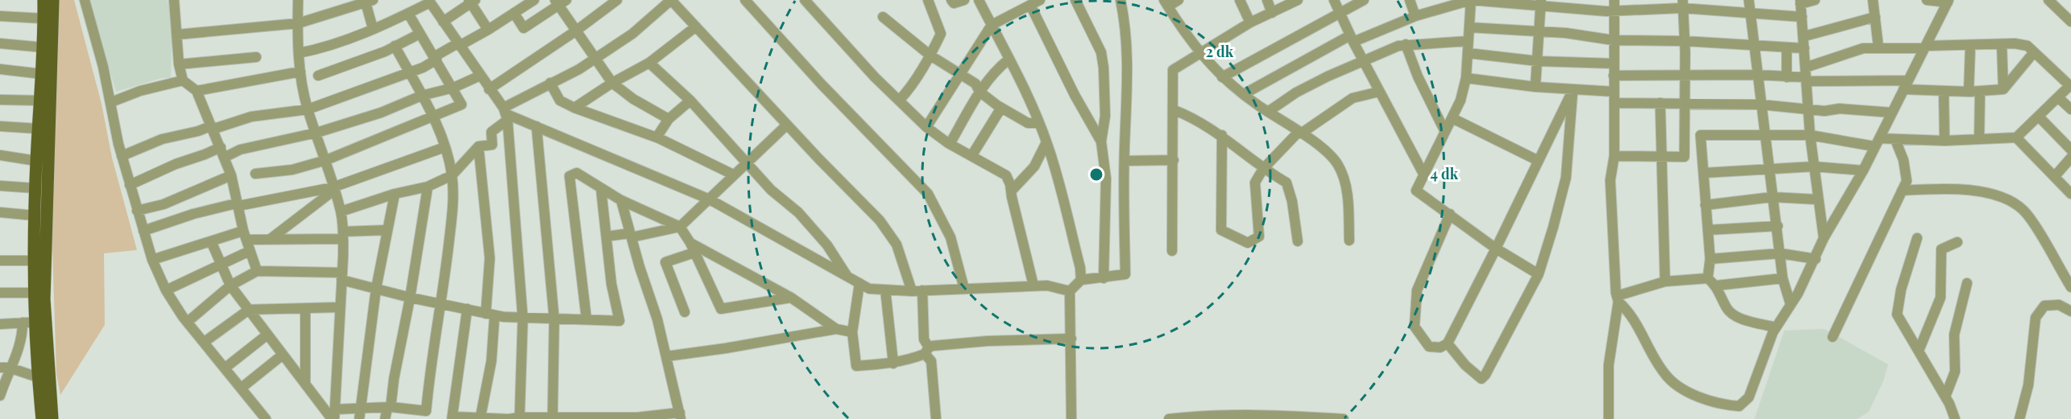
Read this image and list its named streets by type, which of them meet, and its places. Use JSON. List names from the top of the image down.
{
  "rings": ["2 dk", "4 dk"]
}
